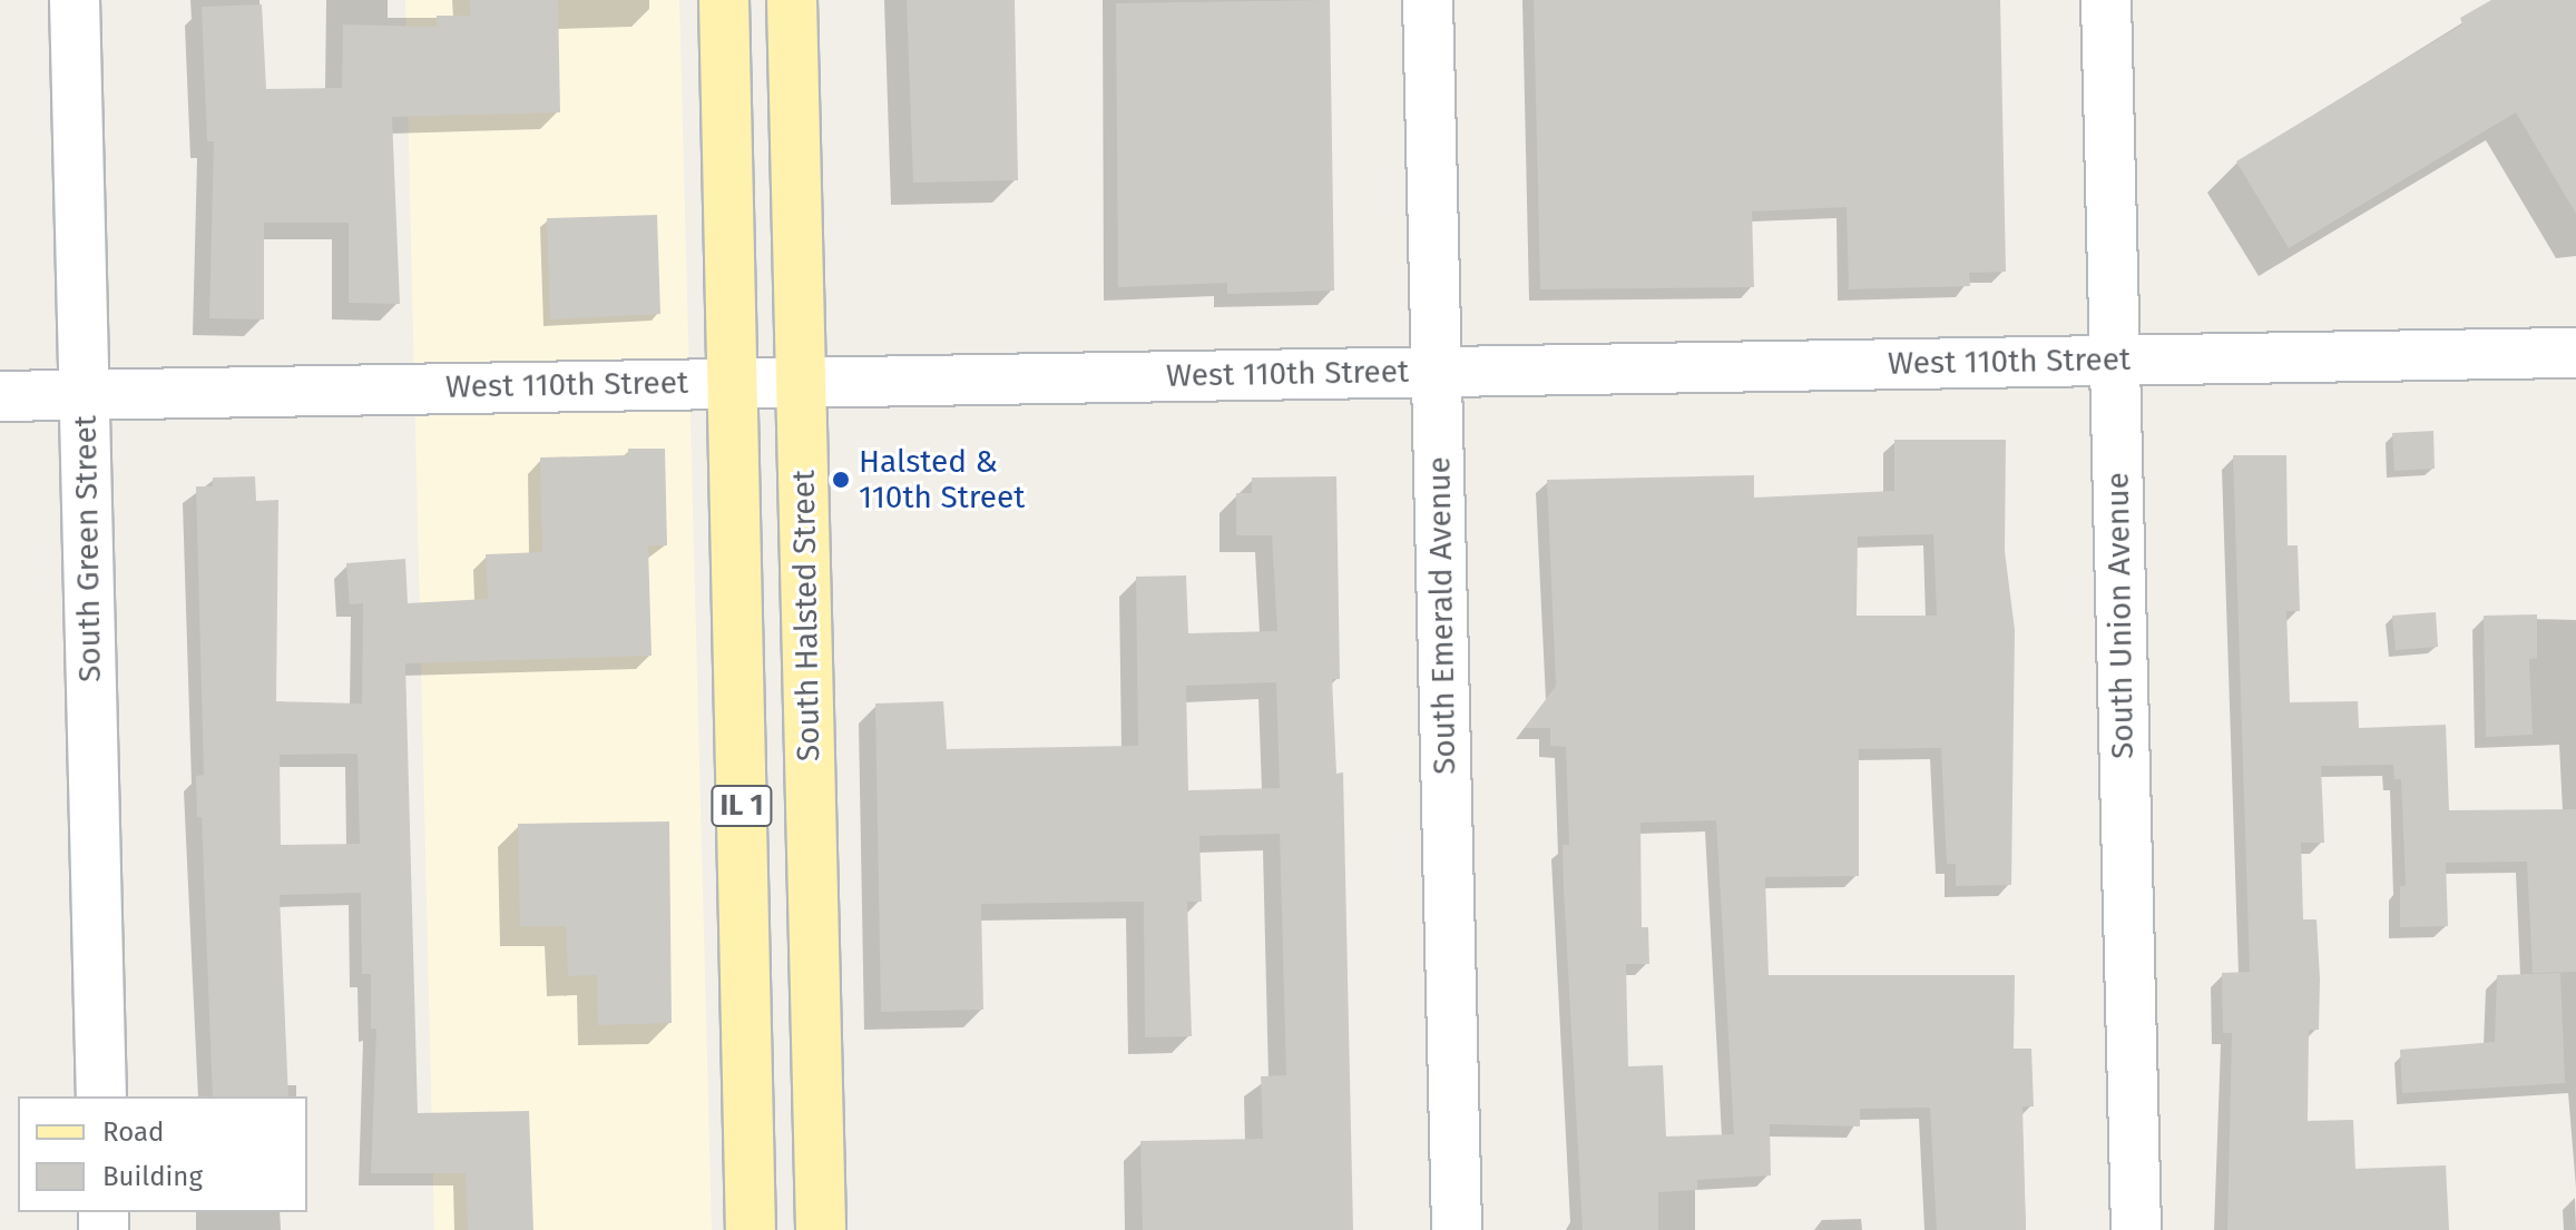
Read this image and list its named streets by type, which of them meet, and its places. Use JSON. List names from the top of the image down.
{
  "streets": {
    "main road": ["South Halsted Street", "IL 1"],
    "street": [
      "West 110th Street",
      "South Green Street",
      "South Emerald Avenue",
      "South Union Avenue"
    ]
  },
  "crossings": [
    ["West 110th Street", "South Green Street"],
    ["West 110th Street", "South Halsted Street"],
    ["West 110th Street", "South Emerald Avenue"],
    ["West 110th Street", "South Union Avenue"],
    ["West 110th Street", "IL 1"]
  ],
  "places": ["Halsted & 110th Street"],
  "legend": ["Road", "Building"]
}
